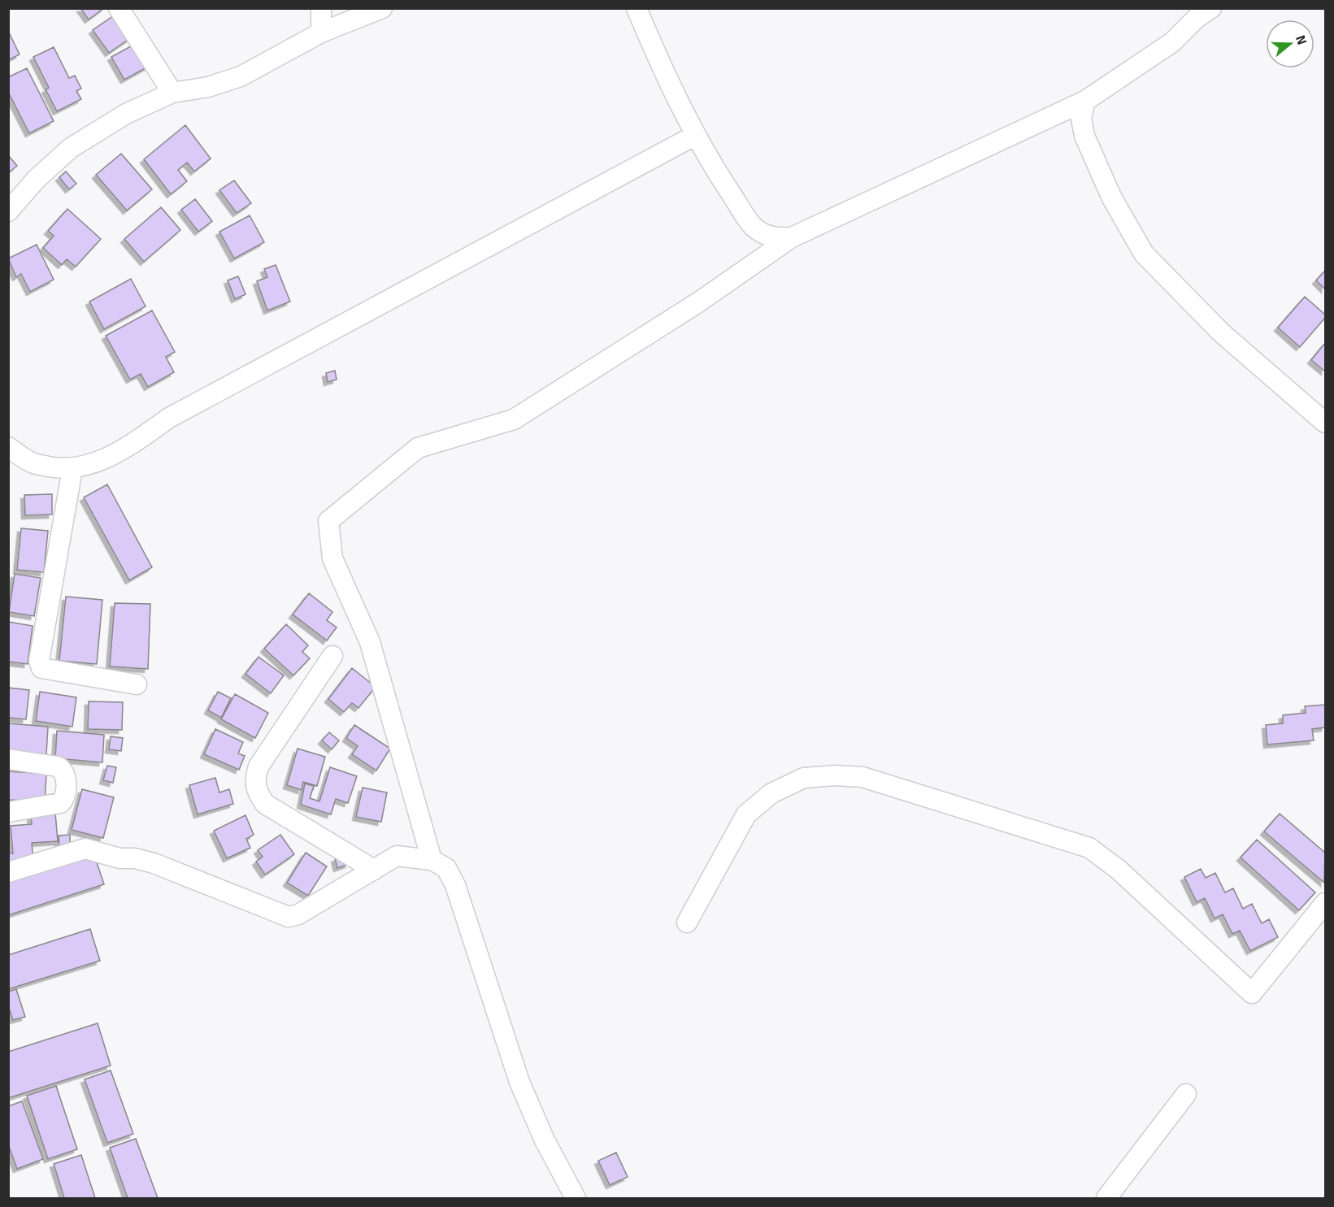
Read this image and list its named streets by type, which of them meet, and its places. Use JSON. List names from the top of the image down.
{
  "north": "right"
}
